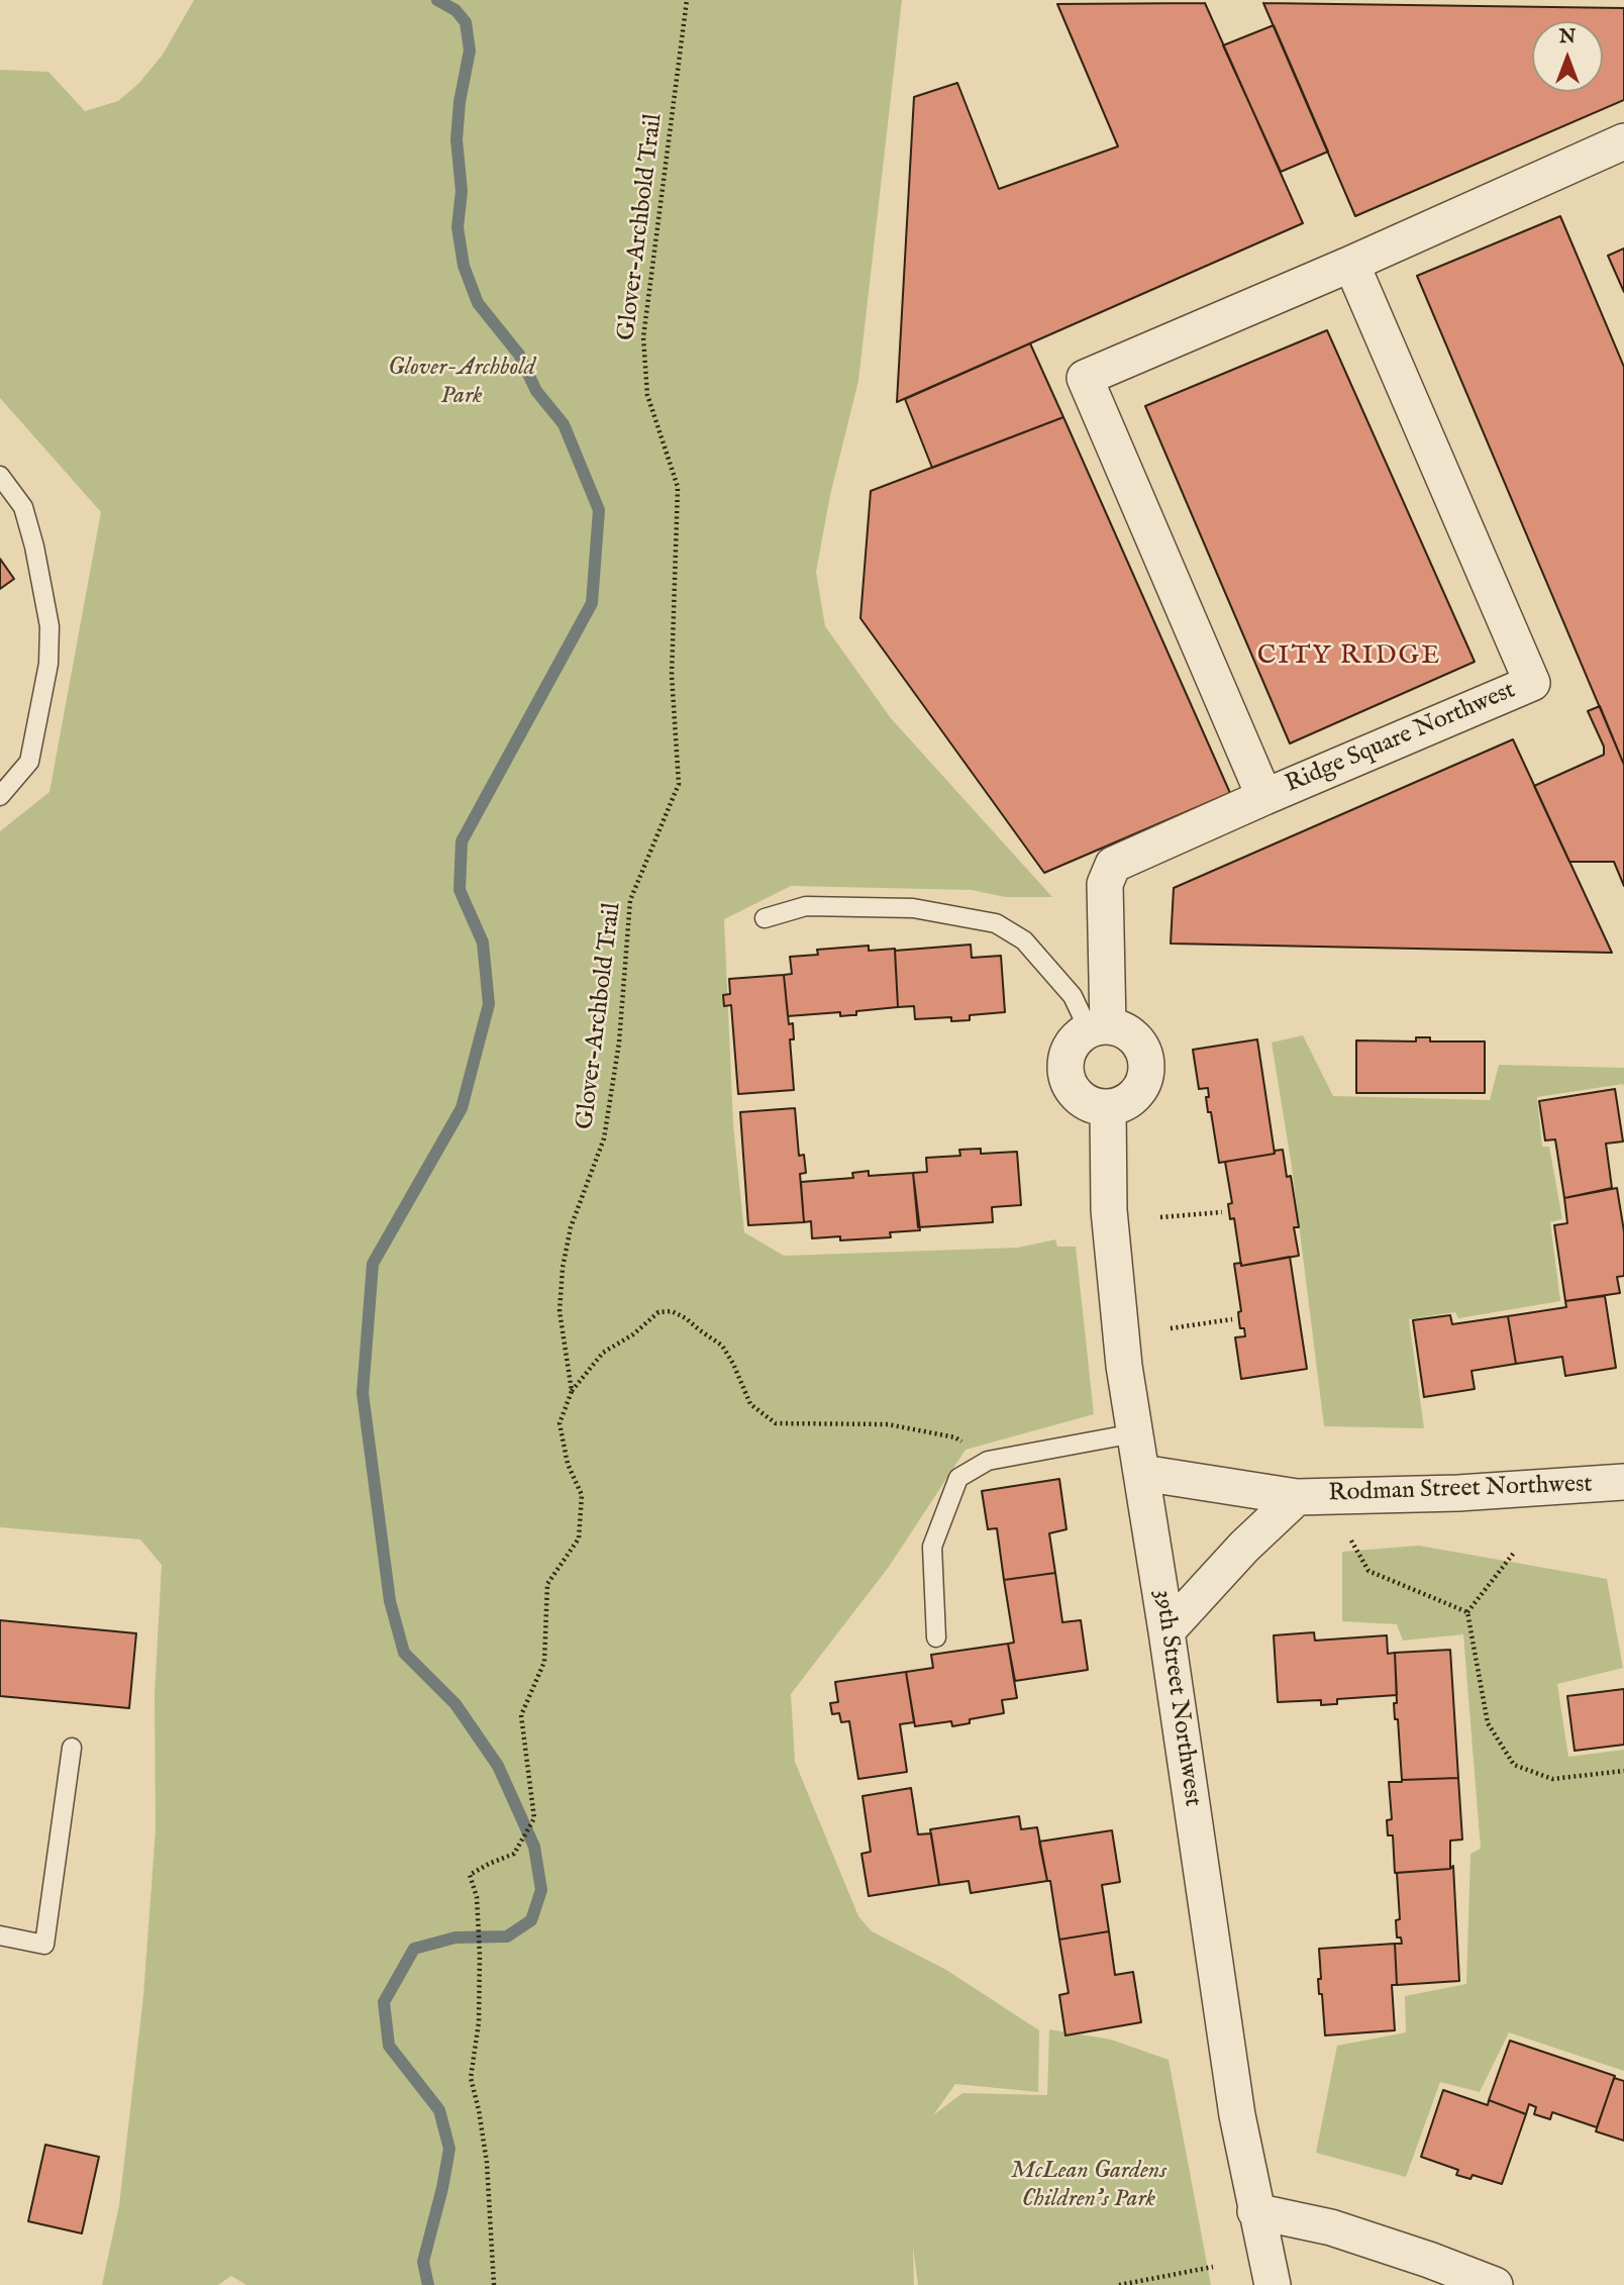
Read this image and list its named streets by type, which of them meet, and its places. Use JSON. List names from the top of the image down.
{
  "streets": {
    "street": ["Ridge Square Northwest", "Rodman Street Northwest", "39th Street Northwest"],
    "path": ["Glover-Archbold Trail"]
  },
  "crossings": [
    ["Rodman Street Northwest", "39th Street Northwest"]
  ],
  "districts": ["CITY RIDGE"],
  "parks": ["Glover-Archbold Park", "McLean Gardens Children's Park"],
  "north": "top"
}
